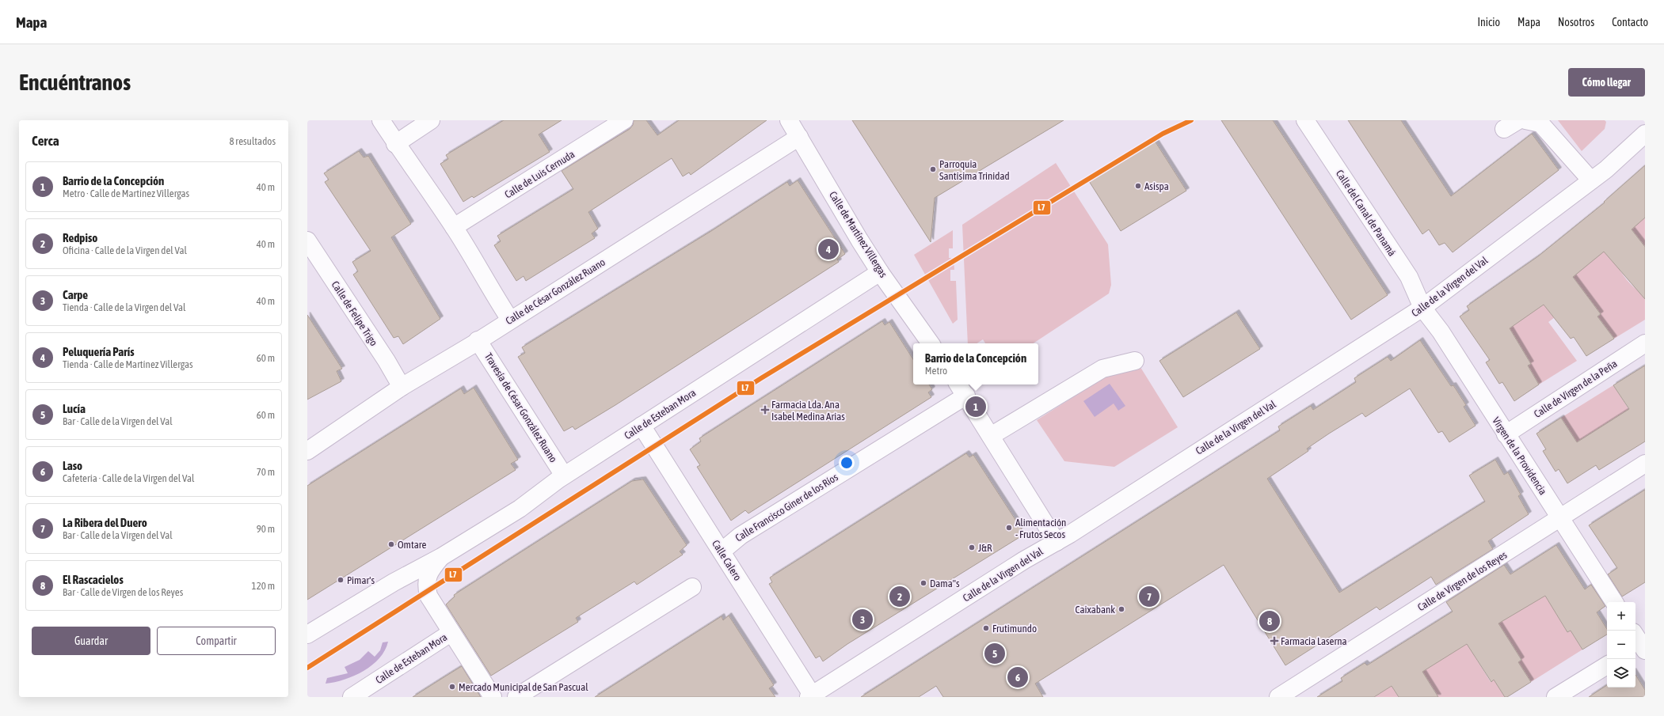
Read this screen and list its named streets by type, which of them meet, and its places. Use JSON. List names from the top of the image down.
{
  "streets": {
    "street": [
      "Calle de Luis Cernuda",
      "Calle del Canal de Panamá",
      "Calle de Martínez Villergas",
      "Calle de la Virgen del Val",
      "Calle de César González Ruano",
      "Calle de Felipe Trigo",
      "Calle de Virgen de la Peña",
      "Travesía de César González Ruano",
      "Calle de Esteban Mora",
      "Virgen de la Providencia",
      "Calle Francisco Giner de los Ríos",
      "Calle Calero",
      "Calle de Virgen de los Reyes"
    ]
  },
  "crossings": [
    ["Calle del Canal de Panamá", "Calle de la Virgen del Val"],
    ["Calle del Canal de Panamá", "Virgen de la Providencia"],
    ["Calle de Martínez Villergas", "Calle de César González Ruano"],
    ["Calle de Martínez Villergas", "Calle de Esteban Mora"],
    ["Calle de la Virgen del Val", "Virgen de la Providencia"],
    ["Calle de la Virgen del Val", "Calle Calero"],
    ["Calle de César González Ruano", "Calle de Felipe Trigo"],
    ["Calle de César González Ruano", "Travesía de César González Ruano"],
    ["Calle de Virgen de la Peña", "Virgen de la Providencia"],
    ["Travesía de César González Ruano", "Calle de Esteban Mora"],
    ["Calle de Esteban Mora", "Calle Calero"],
    ["Virgen de la Providencia", "Calle de Virgen de los Reyes"],
    ["Calle Francisco Giner de los Ríos", "Calle Calero"]
  ],
  "places": {
    "other": [
      "Parroquia Santísima Trinidad",
      "Asispa",
      "Alimentación - Frutos Secos",
      "Omtare",
      "J&R",
      "Pimar's",
      "Dama\"s",
      "Caixabank",
      "Frutimundo",
      "Mercado Municipal de San Pascual"
    ],
    "health": ["Farmacia Lda. Ana Isabel Medina Arias", "Farmacia Laserna"]
  },
  "lines": ["transit line L7"],
  "page": {
    "header": "Mapa",
    "nav": [
      "Inicio",
      "Mapa",
      "Nosotros",
      "Contacto"
    ],
    "buttons": [
      "Cómo llegar",
      ["Guardar", "Compartir"]
    ],
    "title": "Encuéntranos",
    "heading": ["Cerca", "8 resultados"],
    "list": [
      {
        "mark": "1",
        "name": "Barrio de la Concepción",
        "note": "Metro · Calle de Martínez Villergas",
        "value": "40 m"
      },
      {
        "mark": "2",
        "name": "Redpiso",
        "note": "Oficina · Calle de la Virgen del Val",
        "value": "40 m"
      },
      {
        "mark": "3",
        "name": "Carpe",
        "note": "Tienda · Calle de la Virgen del Val",
        "value": "40 m"
      },
      {
        "mark": "4",
        "name": "Peluquería París",
        "note": "Tienda · Calle de Martínez Villergas",
        "value": "60 m"
      },
      {
        "mark": "5",
        "name": "Lucía",
        "note": "Bar · Calle de la Virgen del Val",
        "value": "60 m"
      },
      {
        "mark": "6",
        "name": "Laso",
        "note": "Cafetería · Calle de la Virgen del Val",
        "value": "70 m"
      },
      {
        "mark": "7",
        "name": "La Ribera del Duero",
        "note": "Bar · Calle de la Virgen del Val",
        "value": "90 m"
      },
      {
        "mark": "8",
        "name": "El Rascacielos",
        "note": "Bar · Calle de Virgen de los Reyes",
        "value": "120 m"
      }
    ],
    "pins": [
      "4",
      "1",
      "2",
      "7",
      "3",
      "8",
      "5",
      "6"
    ],
    "popup": ["Barrio de la Concepción", "Metro"],
    "map_buttons": ["+", "−"]
  }
}
